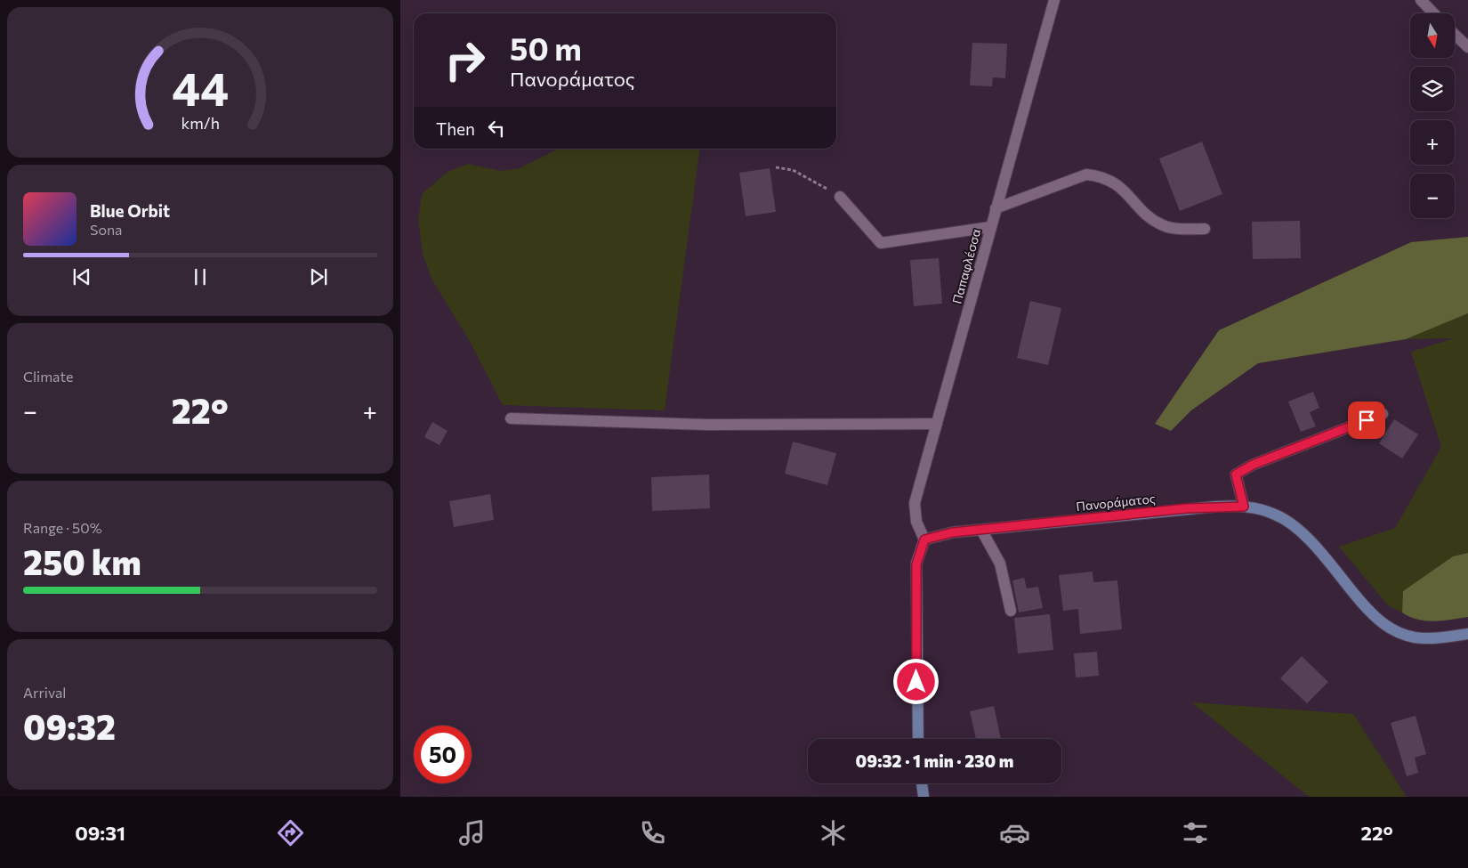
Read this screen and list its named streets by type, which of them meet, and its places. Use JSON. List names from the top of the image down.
{
  "streets": {
    "main road": ["Πανοράματος"],
    "street": ["Παπαφλέσσα"]
  },
  "crossings": [
    ["Παπαφλέσσα", "Πανοράματος"]
  ],
  "north": "bottom",
  "page": {
    "map_buttons": ["+", "−"],
    "turn": ["50 m", "Πανοράματος"],
    "then": "Then",
    "song": ["Blue Orbit", "Sona"],
    "tile": [
      "Climate",
      ["Range · 50%", "250 km"],
      ["Arrival", "09:32"]
    ],
    "heat": ["−", "22°", "+"],
    "limit": "50",
    "trip": "09:32 · 1 min · 230 m",
    "tabs": ["09:31", "22°"],
    "gauge": ["44", "km/h"]
  }
}
